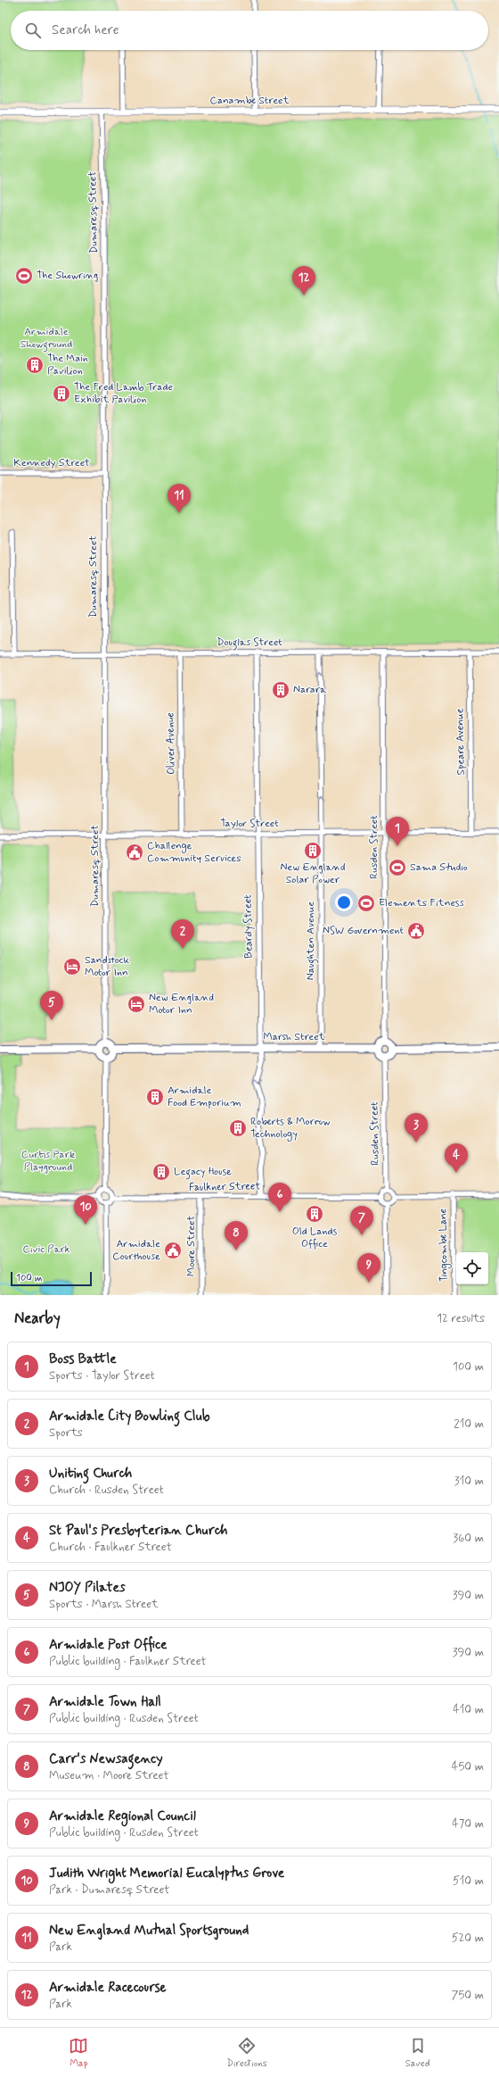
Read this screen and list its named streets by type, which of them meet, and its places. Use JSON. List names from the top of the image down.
{
  "streets": {
    "main road": ["Marsh Street"],
    "street": [
      "Canambe Street",
      "Dumaresq Street",
      "Kennedy Street",
      "Douglas Street",
      "Speare Avenue",
      "Oliver Avenue",
      "Taylor Street",
      "Rusden Street",
      "Beardy Street",
      "Naughten Avenue",
      "Faulkner Street",
      "Tingcombe Lane",
      "Moore Street"
    ]
  },
  "crossings": [
    ["Canambe Street", "Dumaresq Street"],
    ["Dumaresq Street", "Kennedy Street"],
    ["Dumaresq Street", "Douglas Street"],
    ["Dumaresq Street", "Taylor Street"],
    ["Dumaresq Street", "Marsh Street"],
    ["Douglas Street", "Speare Avenue"],
    ["Douglas Street", "Oliver Avenue"],
    ["Douglas Street", "Rusden Street"],
    ["Douglas Street", "Beardy Street"],
    ["Douglas Street", "Naughten Avenue"],
    ["Speare Avenue", "Taylor Street"],
    ["Oliver Avenue", "Taylor Street"],
    ["Taylor Street", "Rusden Street"],
    ["Taylor Street", "Beardy Street"],
    ["Taylor Street", "Naughten Avenue"],
    ["Rusden Street", "Marsh Street"],
    ["Rusden Street", "Faulkner Street"],
    ["Beardy Street", "Marsh Street"],
    ["Beardy Street", "Faulkner Street"],
    ["Naughten Avenue", "Marsh Street"],
    ["Faulkner Street", "Moore Street"]
  ],
  "one_way": ["Naughten Avenue"],
  "parks": ["Armidale Showground", "Curtis Park Playground", "Civic Park"],
  "places": {
    "sports": ["The Showring", "Sama Studio", "Elements Fitness"],
    "building": [
      "The Main Pavilion",
      "The Fred Lamb Trade Exhibit Pavilion",
      "Narara",
      "New England Solar Power",
      "Armidale Food Emporium",
      "Roberts & Morrow Technology",
      "Legacy House",
      "Old Lands Office"
    ],
    "public building": ["Challenge Community Services", "NSW Government", "Armidale Courthouse"],
    "hotel": ["Sandstock Motor Inn", "New England Motor Inn"]
  },
  "scale_bar": "100 m",
  "page": {
    "search": "Search here",
    "pins": [
      "12",
      "11",
      "1",
      "2",
      "5",
      "3",
      "4",
      "6",
      "10",
      "7",
      "8",
      "9"
    ],
    "scale": "100 m",
    "heading": ["Nearby", "12 results"],
    "list": [
      {
        "mark": "1",
        "name": "Boss Battle",
        "note": "Sports · Taylor Street",
        "value": "100 m"
      },
      {
        "mark": "2",
        "name": "Armidale City Bowling Club",
        "note": "Sports",
        "value": "210 m"
      },
      {
        "mark": "3",
        "name": "Uniting Church",
        "note": "Church · Rusden Street",
        "value": "310 m"
      },
      {
        "mark": "4",
        "name": "St Paul's Presbyterian Church",
        "note": "Church · Faulkner Street",
        "value": "360 m"
      },
      {
        "mark": "5",
        "name": "NJOY Pilates",
        "note": "Sports · Marsh Street",
        "value": "390 m"
      },
      {
        "mark": "6",
        "name": "Armidale Post Office",
        "note": "Public building · Faulkner Street",
        "value": "390 m"
      },
      {
        "mark": "7",
        "name": "Armidale Town Hall",
        "note": "Public building · Rusden Street",
        "value": "410 m"
      },
      {
        "mark": "8",
        "name": "Carr's Newsagency",
        "note": "Museum · Moore Street",
        "value": "450 m"
      },
      {
        "mark": "9",
        "name": "Armidale Regional Council",
        "note": "Public building · Rusden Street",
        "value": "470 m"
      },
      {
        "mark": "10",
        "name": "Judith Wright Memorial Eucalyptus Grove",
        "note": "Park · Dumaresq Street",
        "value": "510 m"
      },
      {
        "mark": "11",
        "name": "New England Mutual Sportsground",
        "note": "Park",
        "value": "520 m"
      },
      {
        "mark": "12",
        "name": "Armidale Racecourse",
        "note": "Park",
        "value": "750 m"
      }
    ],
    "nav": ["Map", "Directions", "Saved"]
  }
}
